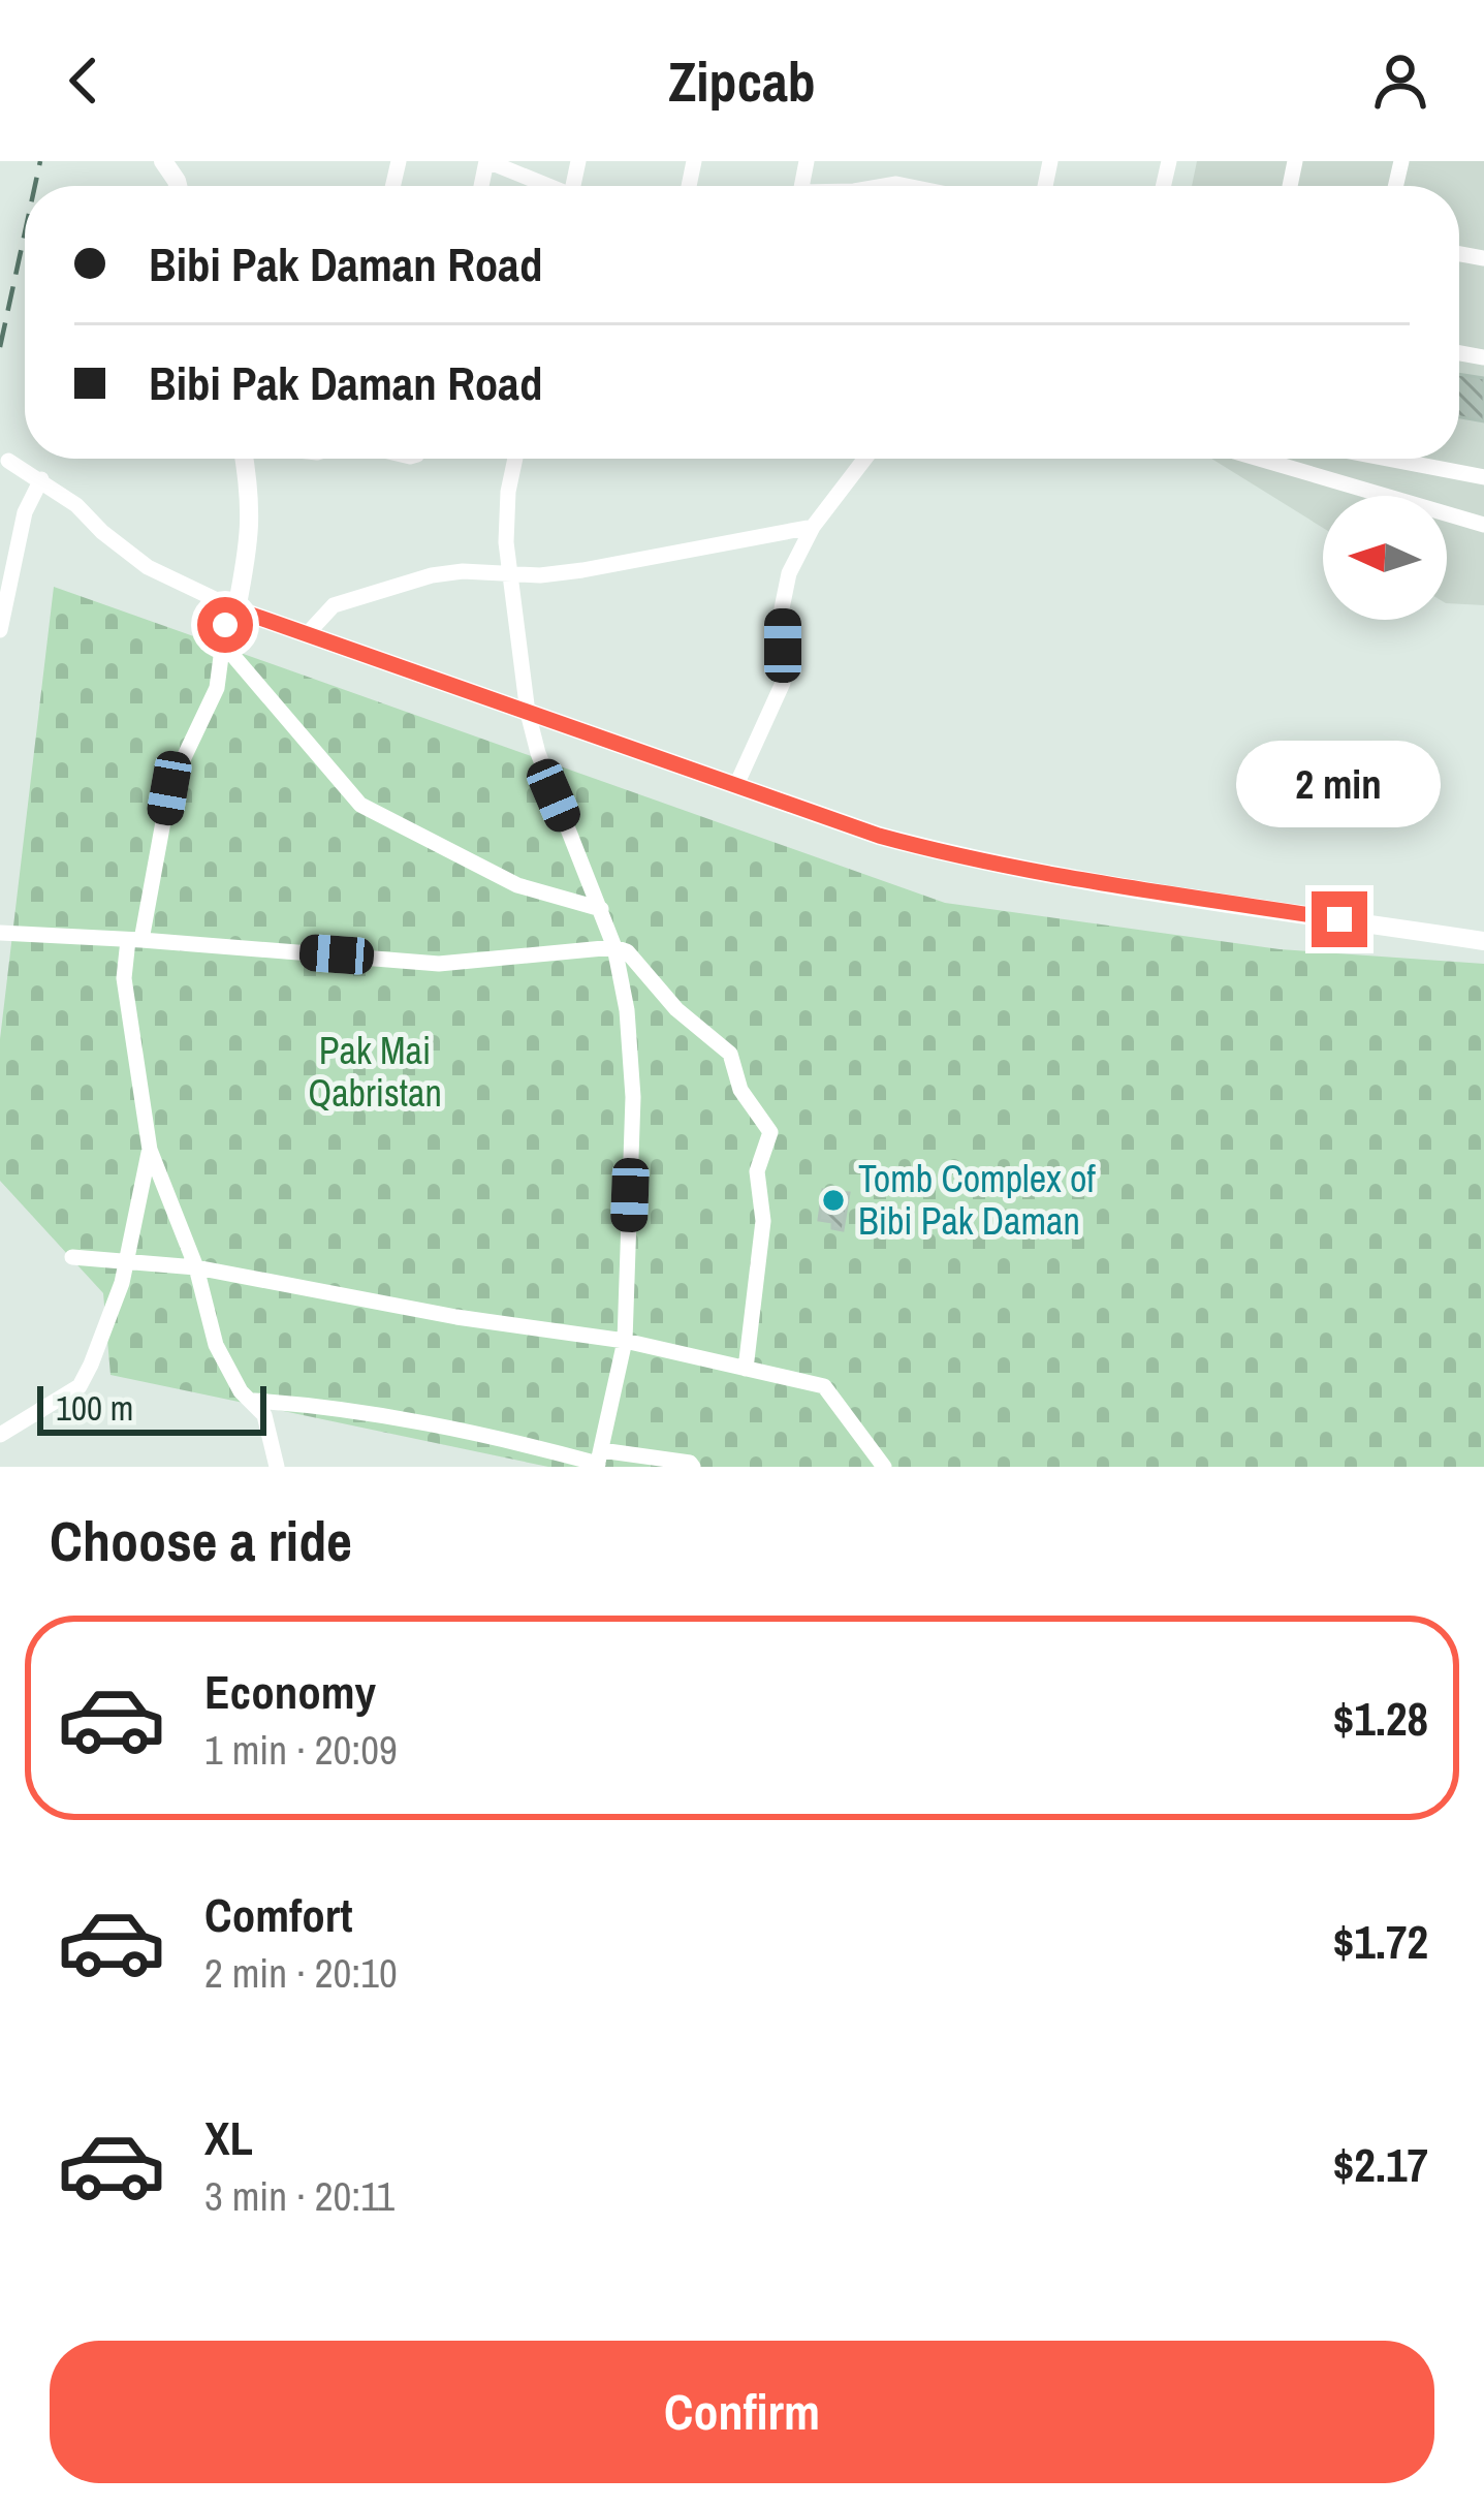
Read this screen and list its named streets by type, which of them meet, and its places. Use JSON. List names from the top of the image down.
{
  "parks": ["Pak Mai Qabristan"],
  "places": ["Tomb Complex of Bibi Pak Daman"],
  "scale_bar": "100 m",
  "north": "left",
  "page": {
    "header": "Zipcab",
    "banner": ["Bibi Pak Daman Road", "Bibi Pak Daman Road"],
    "bubble": "2 min",
    "scale": "100 m",
    "heading": "Choose a ride",
    "list": [
      {
        "name": "Economy",
        "note": "1 min · 20:09",
        "value": "$1.28"
      },
      {
        "name": "Comfort",
        "note": "2 min · 20:10",
        "value": "$1.72"
      },
      {
        "name": "XL",
        "note": "3 min · 20:11",
        "value": "$2.17"
      }
    ],
    "buttons": "Confirm"
  }
}
